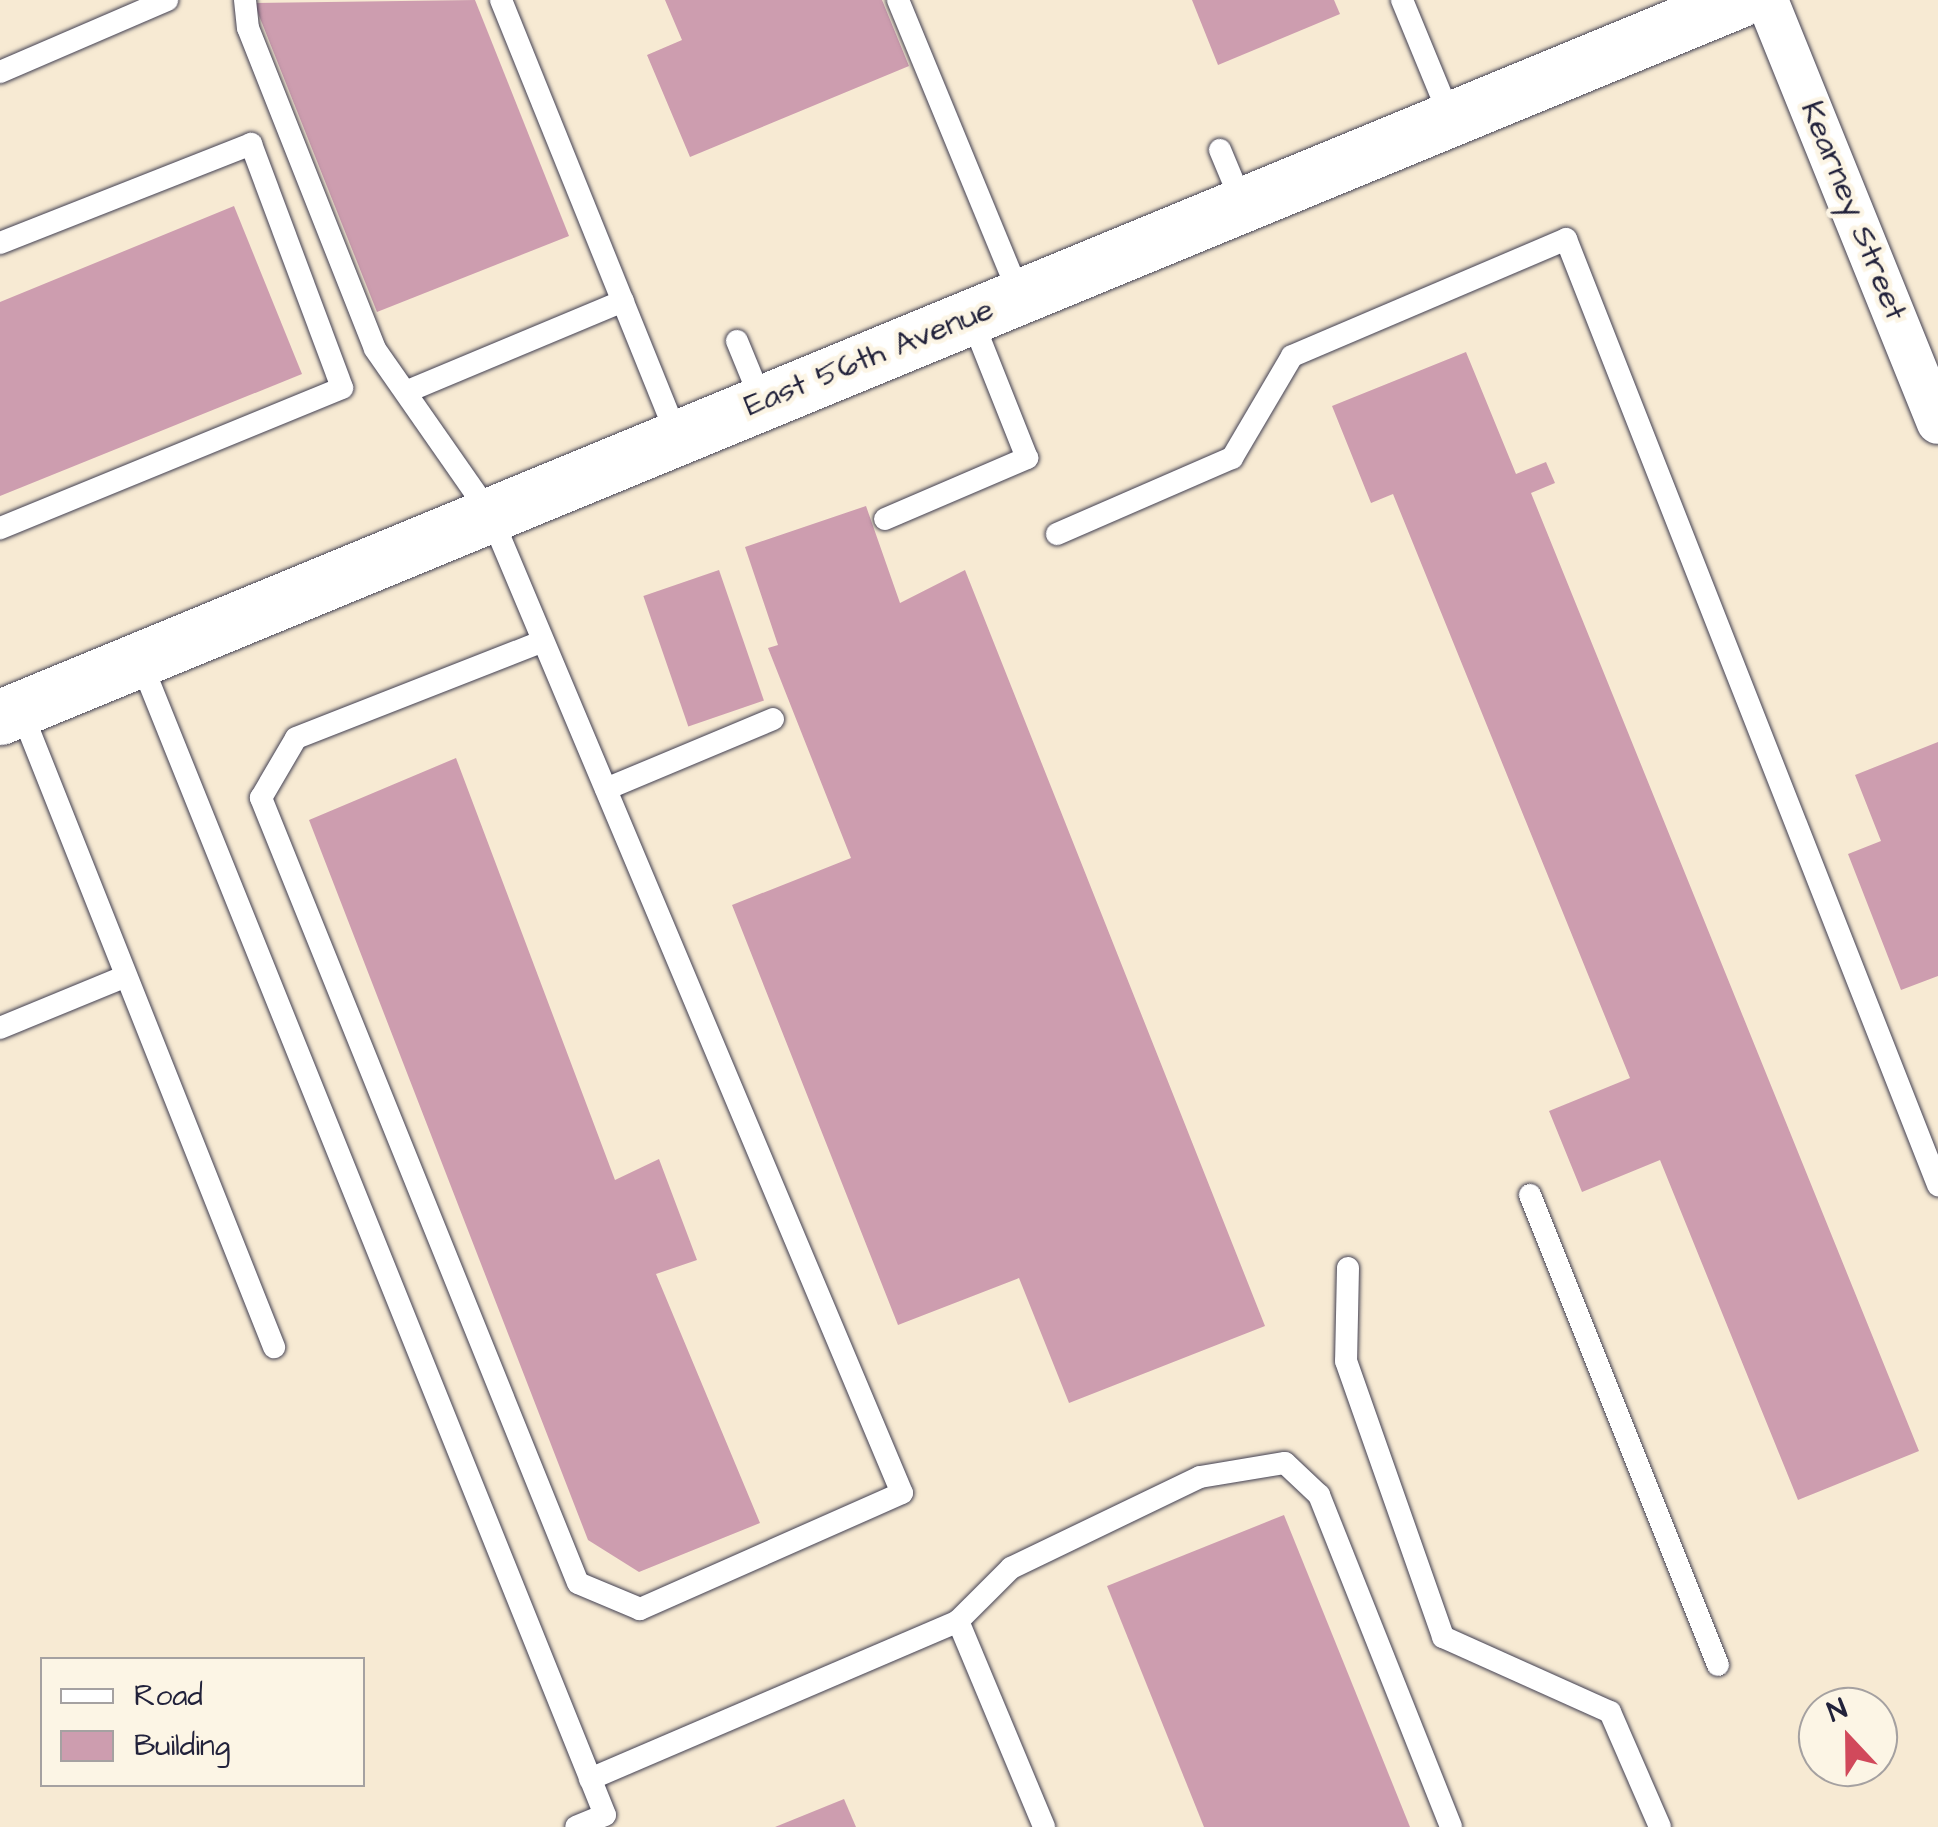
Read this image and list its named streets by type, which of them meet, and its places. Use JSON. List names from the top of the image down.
{
  "streets": {
    "main road": ["East 56th Avenue"],
    "street": ["Kearney Street"]
  },
  "legend": ["Road", "Building"],
  "north": "top"
}
